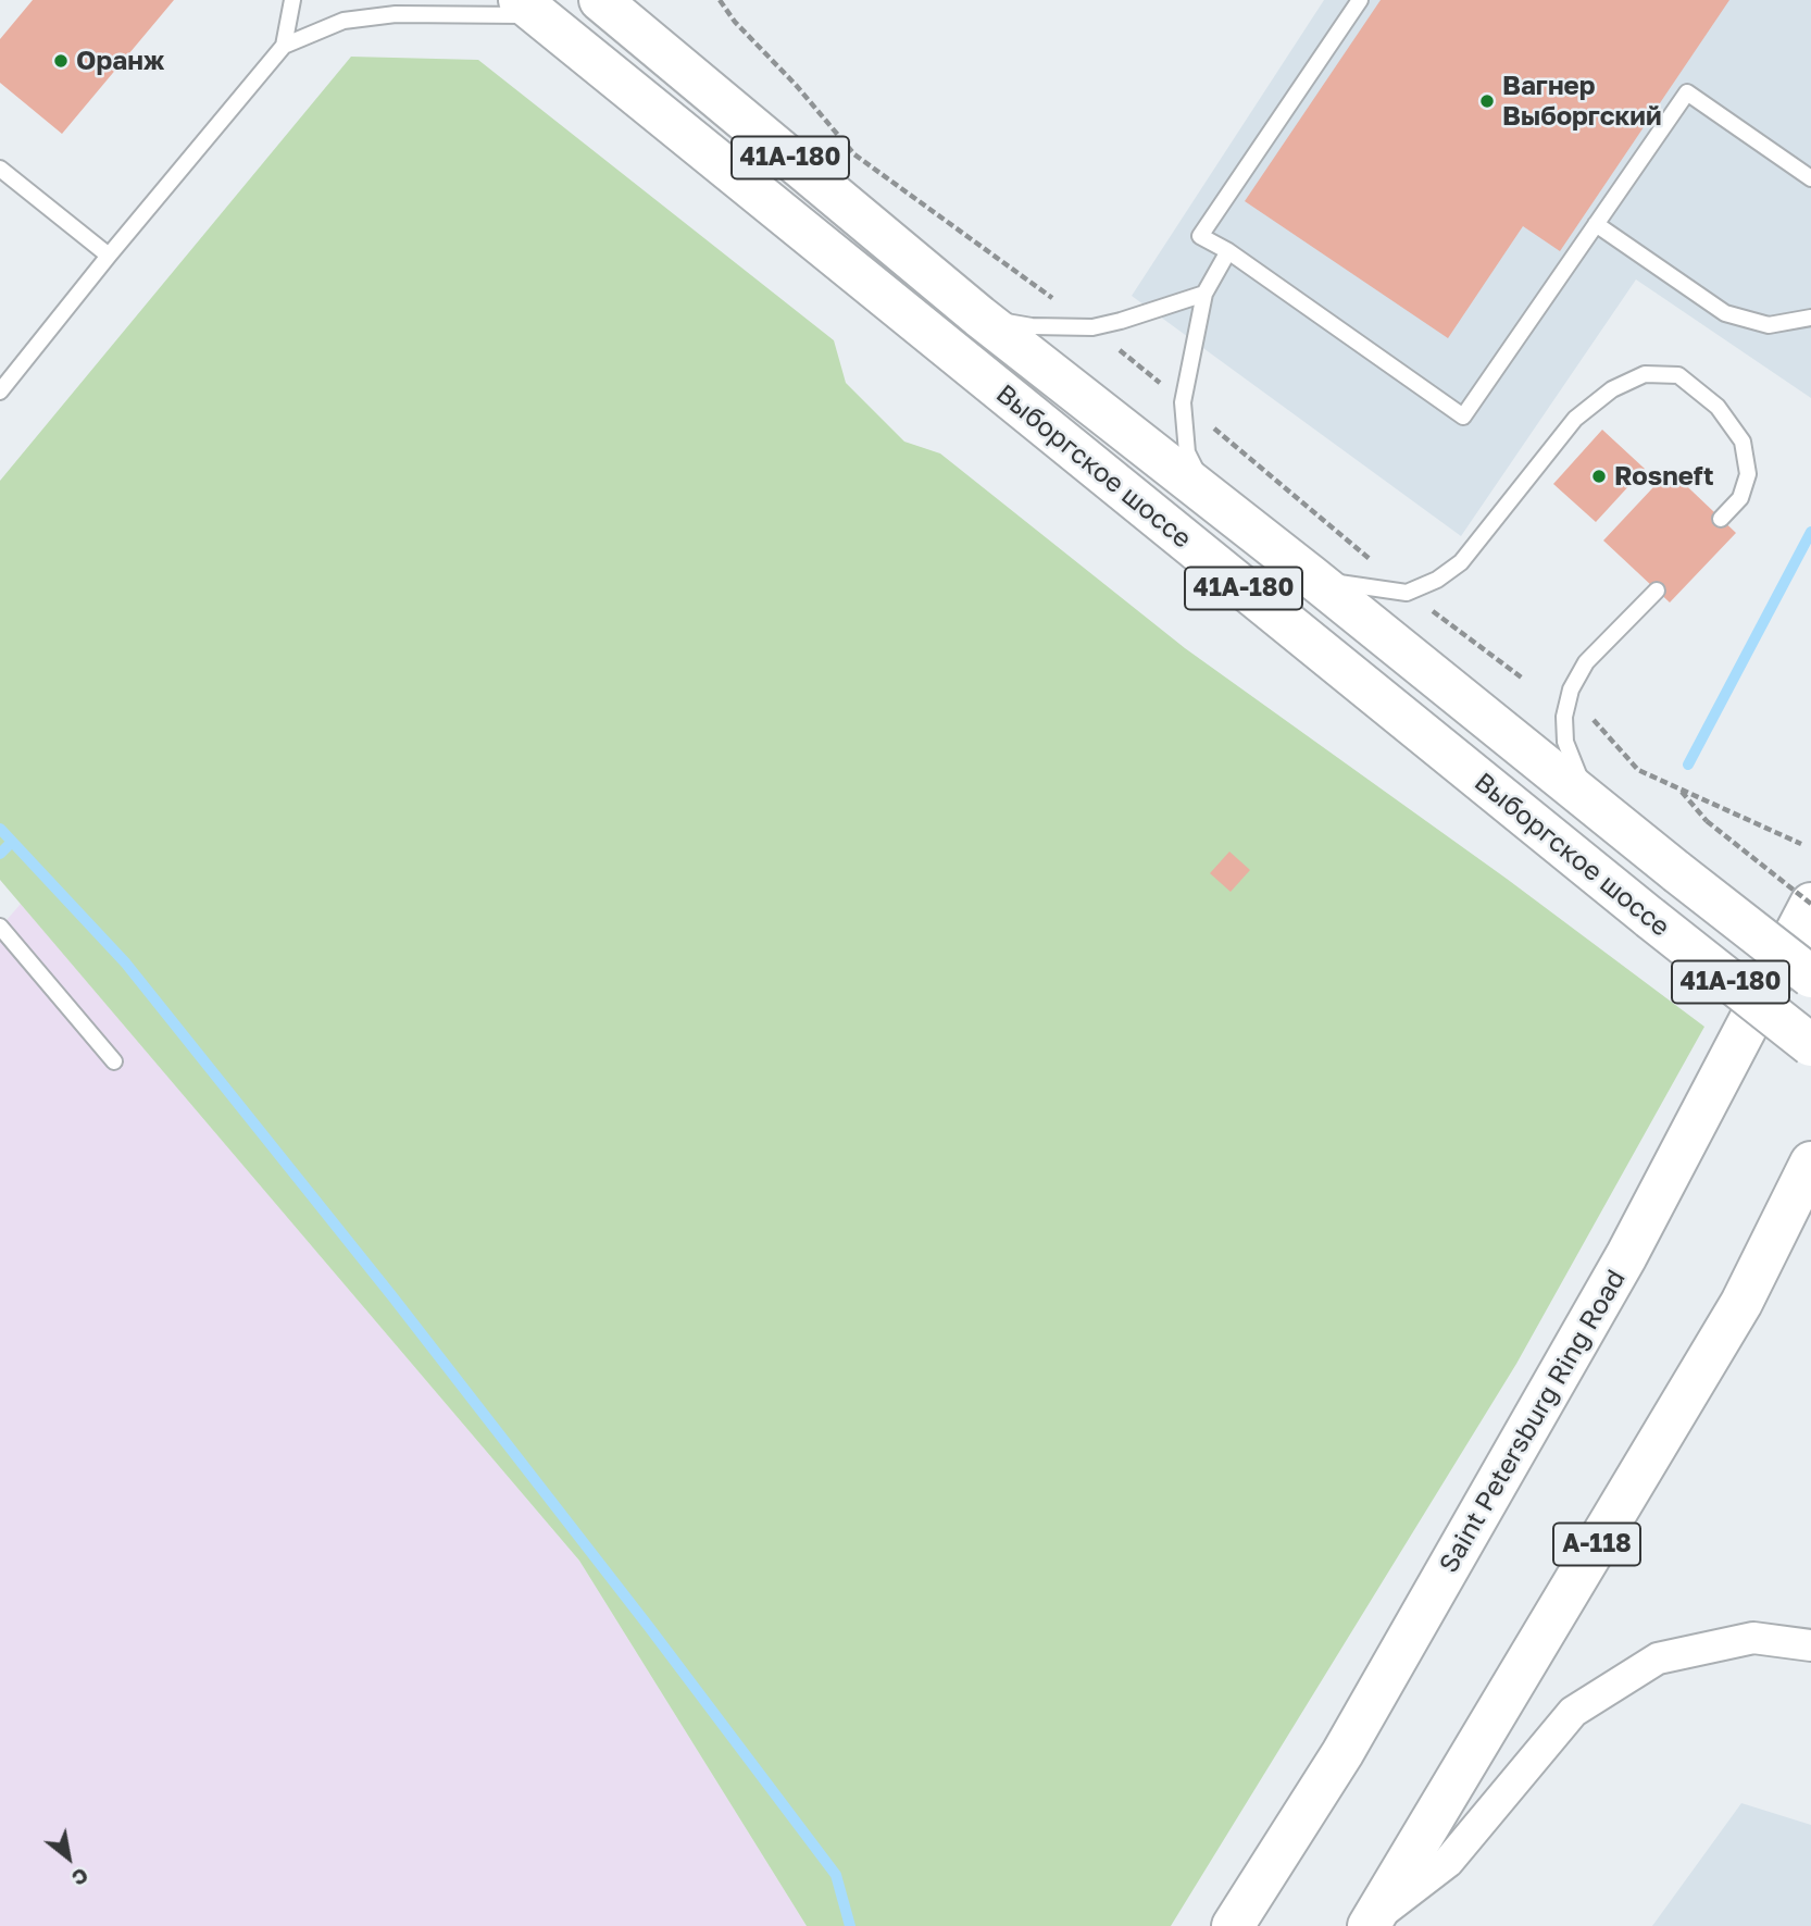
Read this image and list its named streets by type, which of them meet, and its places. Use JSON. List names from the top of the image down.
{
  "streets": {
    "main road": [
      "41А-180",
      "Выборгское шоссе",
      "Saint Petersburg Ring Road",
      "А-118"
    ]
  },
  "places": ["Оранж", "Вагнер Выборгский", "Rosneft"],
  "north": "bottom right"
}
